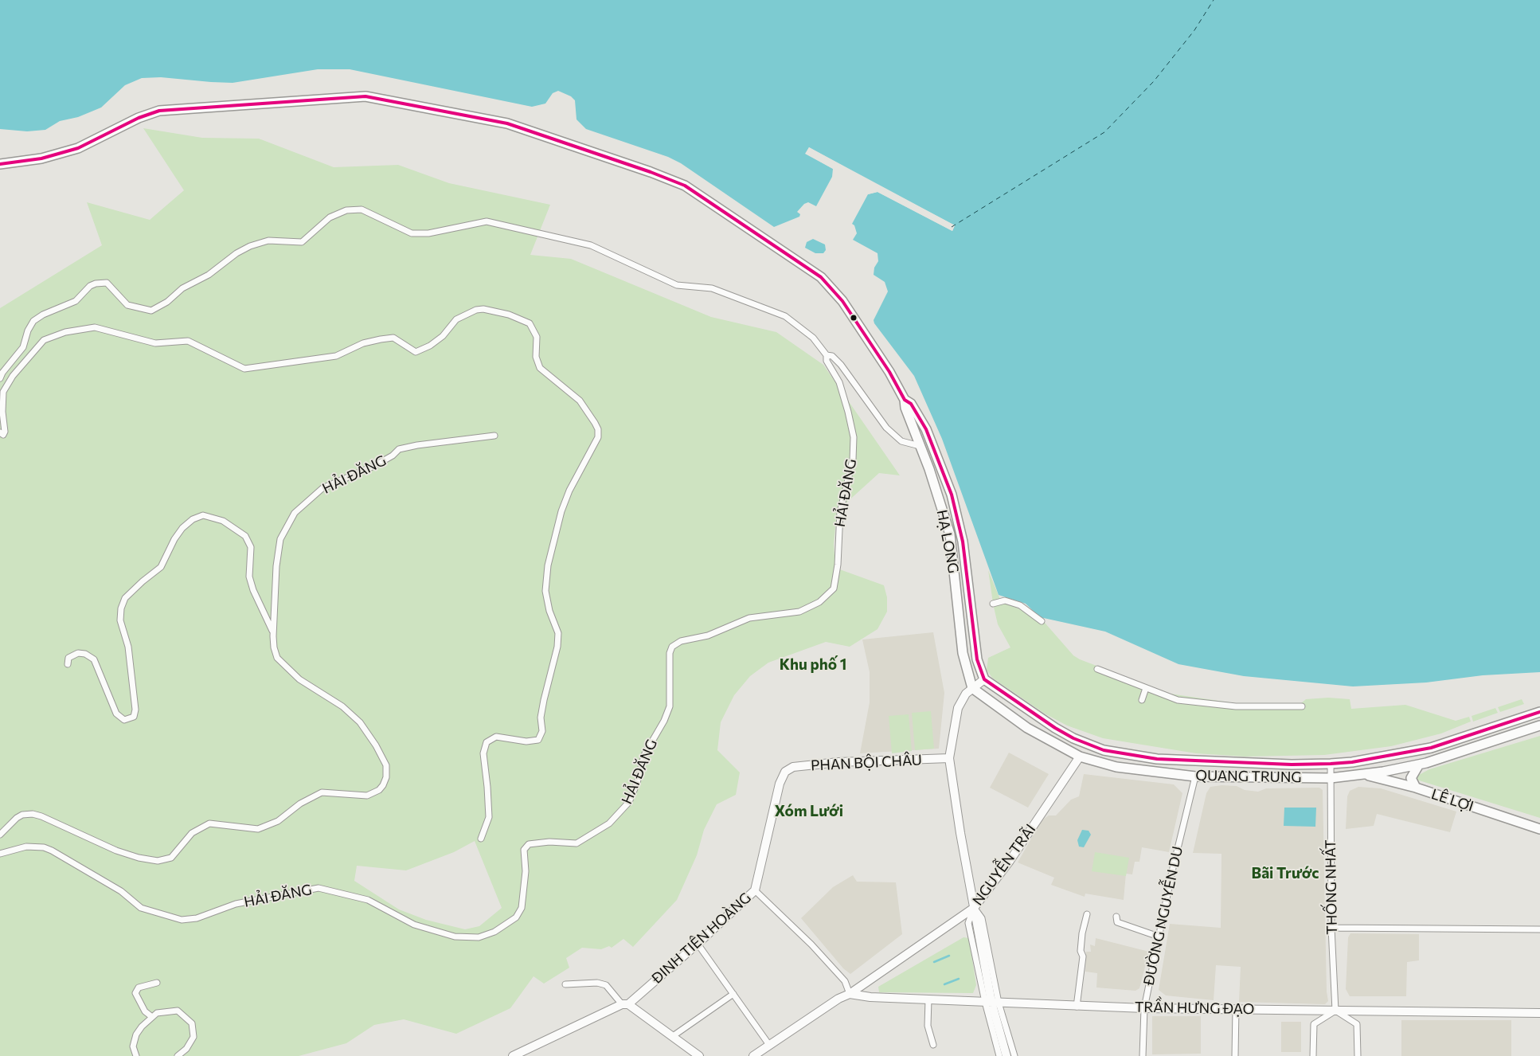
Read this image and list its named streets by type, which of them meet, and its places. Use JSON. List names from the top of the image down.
{
  "streets": {
    "main road": [
      "HẠ LONG",
      "PHAN BỘI CHÂU",
      "QUANG TRUNG",
      "LÊ LỢI",
      "NGUYỄN TRÃI",
      "ĐINH TIÊN HOÀNG",
      "TRẦN HƯNG ĐẠO"
    ],
    "street": ["HẢI ĐĂNG", "THỐNG NHẤT", "ĐƯỜNG NGUYỄN DU"]
  },
  "crossings": [
    ["HẠ LONG", "QUANG TRUNG"],
    ["PHAN BỘI CHÂU", "ĐINH TIÊN HOÀNG"],
    ["QUANG TRUNG", "LÊ LỢI"],
    ["QUANG TRUNG", "NGUYỄN TRÃI"],
    ["QUANG TRUNG", "THỐNG NHẤT"],
    ["QUANG TRUNG", "ĐƯỜNG NGUYỄN DU"],
    ["NGUYỄN TRÃI", "TRẦN HƯNG ĐẠO"],
    ["THỐNG NHẤT", "TRẦN HƯNG ĐẠO"],
    ["ĐƯỜNG NGUYỄN DU", "TRẦN HƯNG ĐẠO"]
  ],
  "districts": ["Khu phố 1", "Xóm Lưới", "Bãi Trước"]
}
